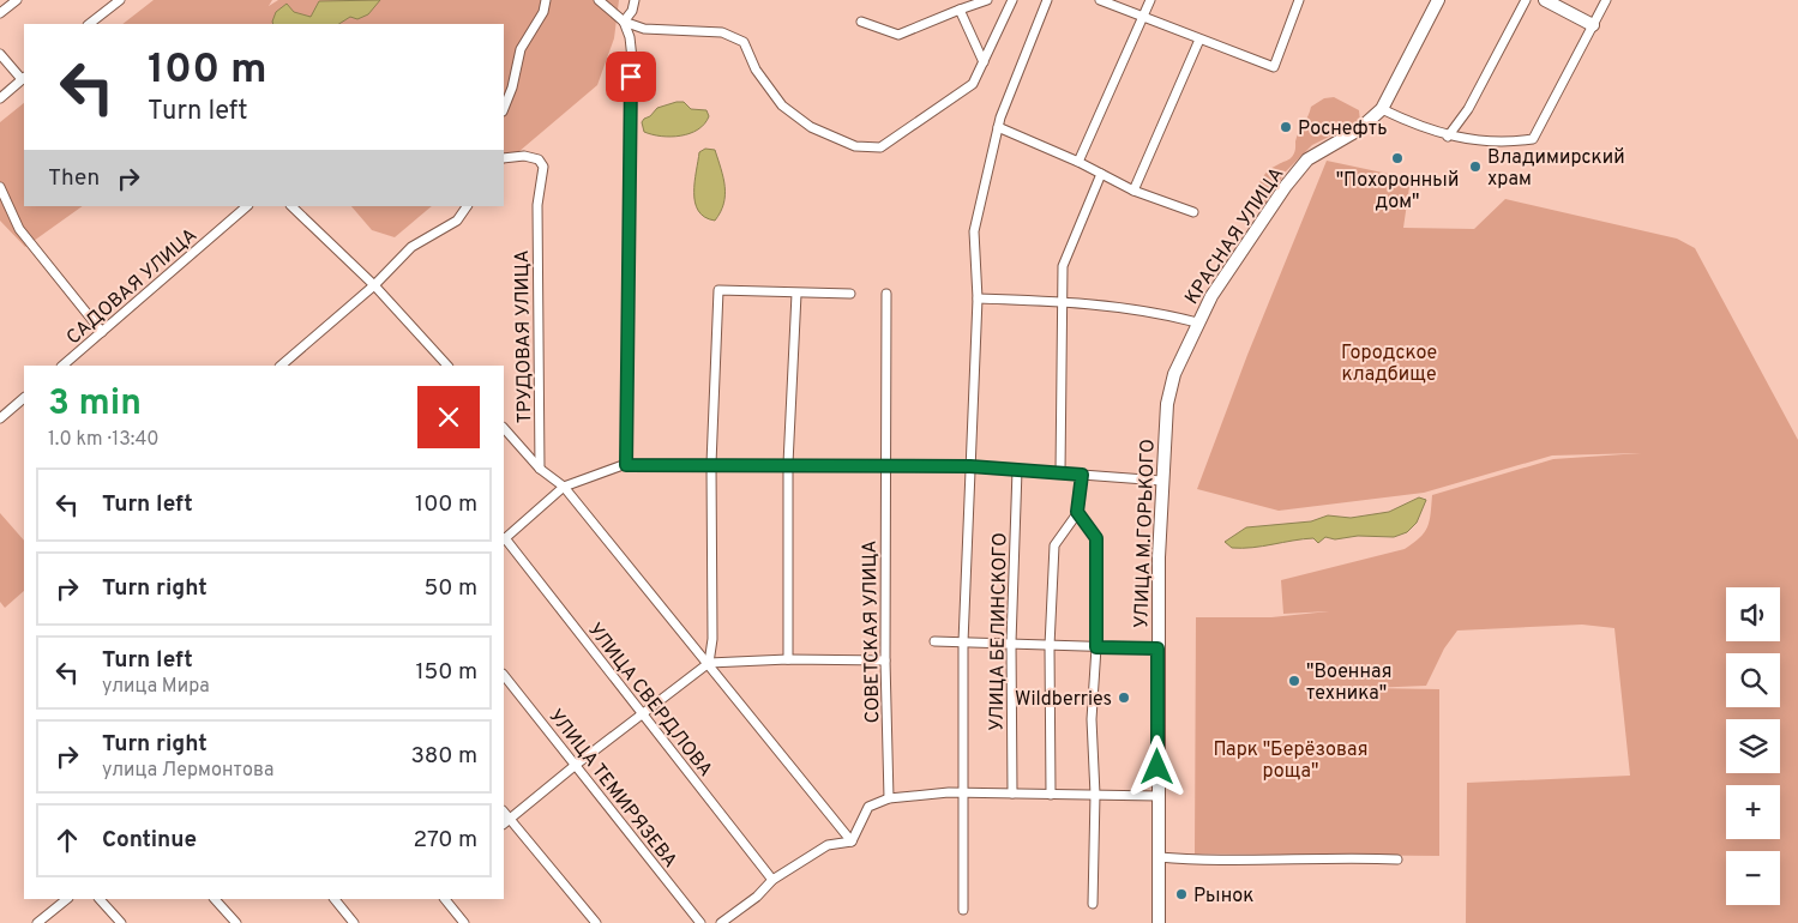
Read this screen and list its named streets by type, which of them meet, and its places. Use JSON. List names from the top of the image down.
{
  "streets": {
    "main road": ["КРАСНАЯ УЛИЦА", "УЛИЦА М.ГОРЬКОГО"],
    "street": [
      "САДОВАЯ УЛИЦА",
      "ТРУДОВАЯ УЛИЦА",
      "СОВЕТСКАЯ УЛИЦА",
      "УЛИЦА БЕЛИНСКОГО",
      "УЛИЦА СВЕРДЛОВА",
      "УЛИЦА ТЕМИРЯЗЕВА"
    ]
  },
  "crossings": [
    ["КРАСНАЯ УЛИЦА", "УЛИЦА М.ГОРЬКОГО"]
  ],
  "parks": ["Городское кладбище", "Парк \"Берёзовая роща\""],
  "places": [
    "Роснефть",
    "\"Похоронный дом\"",
    "Владимирский храм",
    "\"Военная техника\"",
    "Wildberries",
    "Рынок"
  ],
  "page": {
    "turn": ["100 m", "Turn left"],
    "then": "Then",
    "heading": ["3 min", "1.0 km · 13:40"],
    "list": [
      {
        "name": "Turn left",
        "value": "100 m"
      },
      {
        "name": "Turn right",
        "value": "50 m"
      },
      {
        "name": "Turn left",
        "note": "улица Мира",
        "value": "150 m"
      },
      {
        "name": "Turn right",
        "note": "улица Лермонтова",
        "value": "380 m"
      },
      {
        "name": "Continue",
        "value": "270 m"
      }
    ],
    "map_buttons": ["+", "−"]
  }
}
